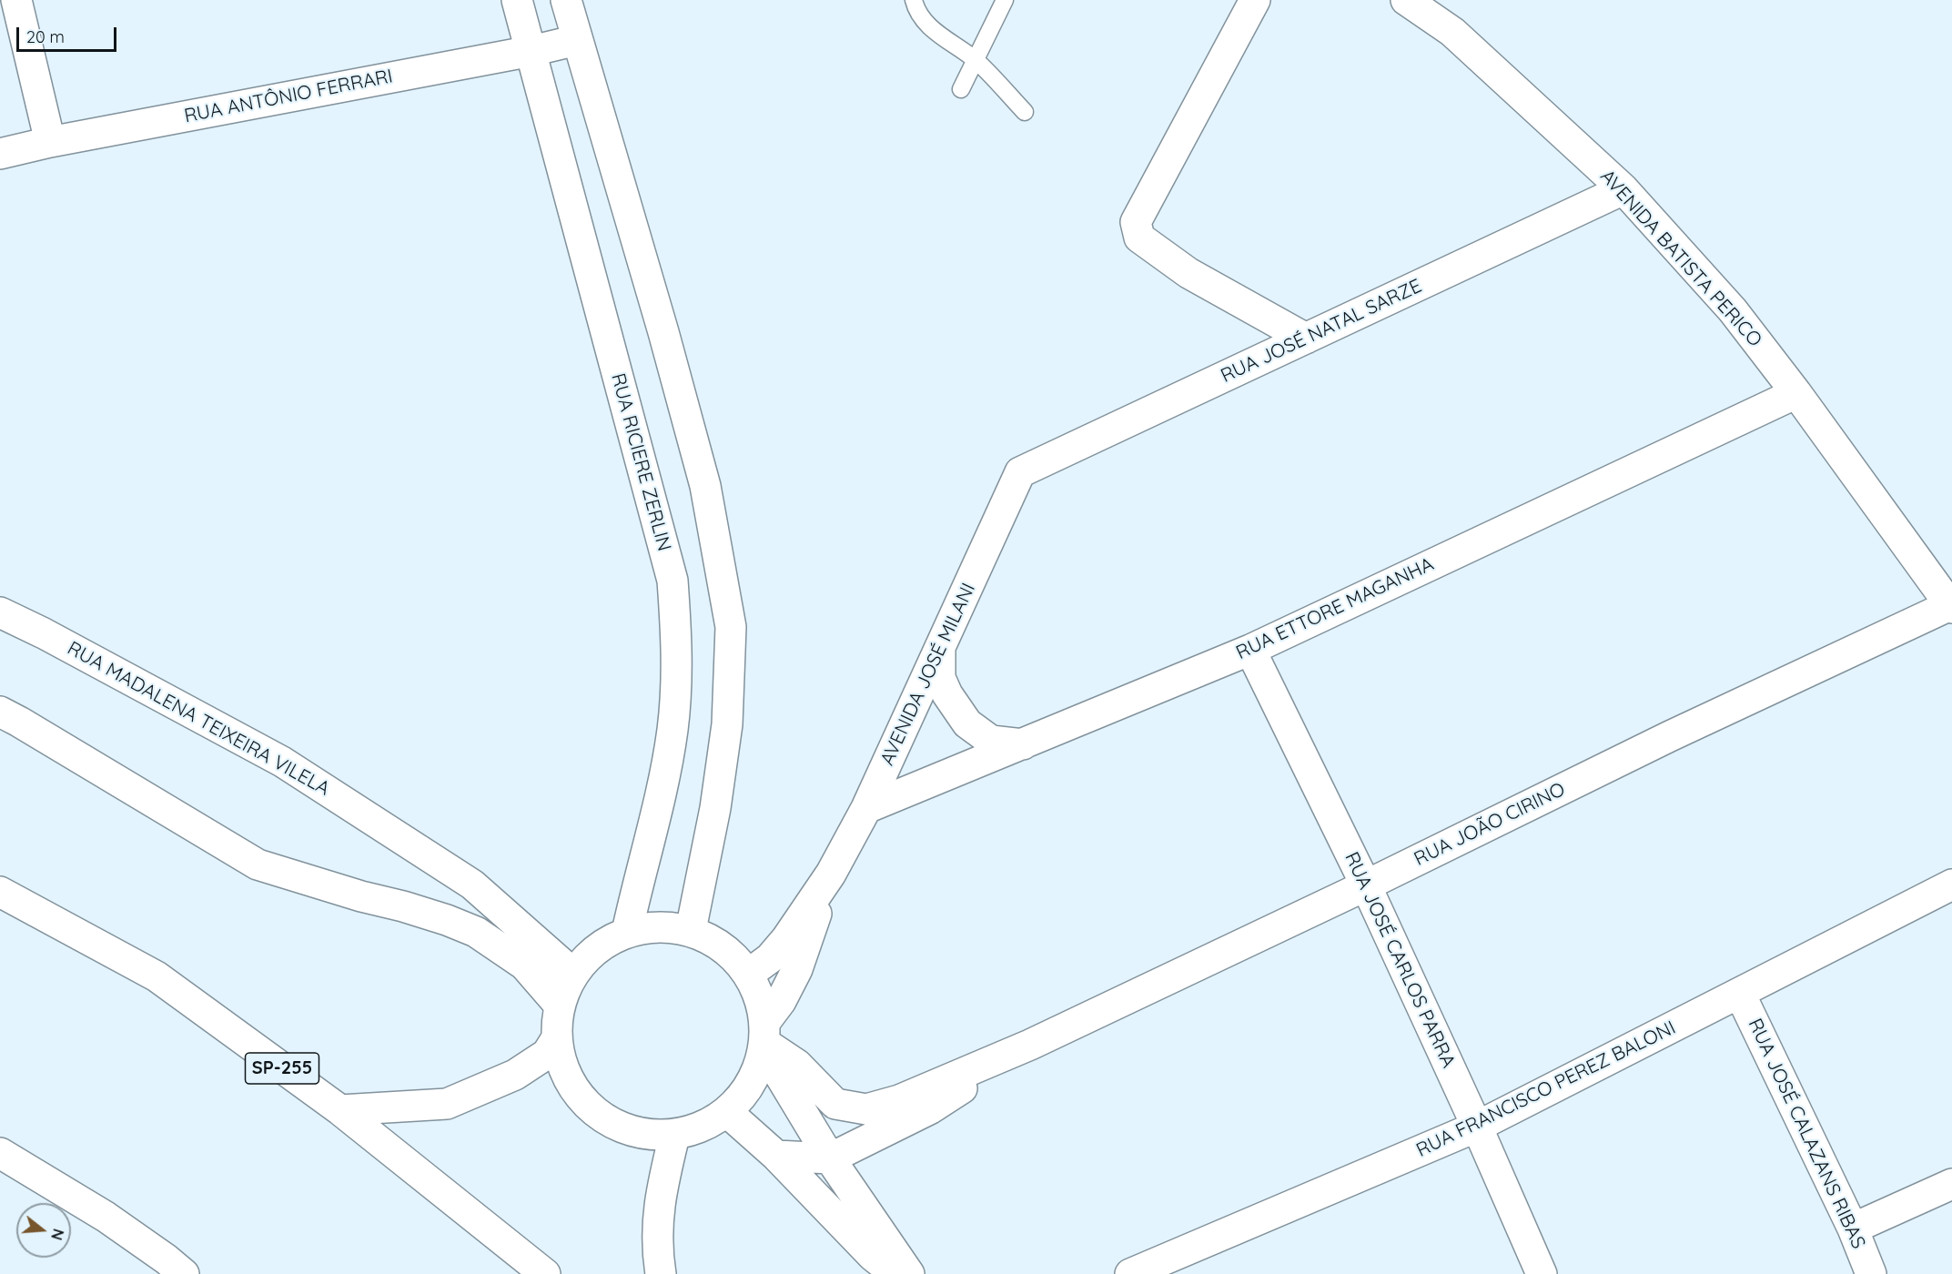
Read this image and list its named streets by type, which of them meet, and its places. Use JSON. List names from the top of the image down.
{
  "streets": {
    "main road": [
      "RUA ANTÔNIO FERRARI",
      "AVENIDA BATISTA PERICO",
      "RUA JOSÉ NATAL SARZE",
      "RUA RICIERE ZERLIN",
      "RUA ETTORE MAGANHA",
      "AVENIDA JOSÉ MILANI",
      "RUA MADALENA TEIXEIRA VILELA",
      "RUA JOÃO CIRINO",
      "RUA JOSÉ CARLOS PARRA",
      "SP-255",
      "RUA FRANCISCO PEREZ BALONI",
      "RUA JOSÉ CALAZANS RIBAS"
    ]
  },
  "crossings": [
    ["RUA ANTÔNIO FERRARI", "RUA RICIERE ZERLIN"],
    ["AVENIDA BATISTA PERICO", "RUA JOSÉ NATAL SARZE"],
    ["AVENIDA BATISTA PERICO", "RUA ETTORE MAGANHA"],
    ["AVENIDA BATISTA PERICO", "RUA JOÃO CIRINO"],
    ["RUA JOSÉ NATAL SARZE", "AVENIDA JOSÉ MILANI"],
    ["RUA ETTORE MAGANHA", "AVENIDA JOSÉ MILANI"],
    ["RUA ETTORE MAGANHA", "RUA JOSÉ CARLOS PARRA"],
    ["RUA JOÃO CIRINO", "RUA JOSÉ CARLOS PARRA"],
    ["RUA JOSÉ CARLOS PARRA", "RUA FRANCISCO PEREZ BALONI"],
    ["RUA FRANCISCO PEREZ BALONI", "RUA JOSÉ CALAZANS RIBAS"]
  ],
  "scale_bar": "20 m",
  "north": "right"
}
